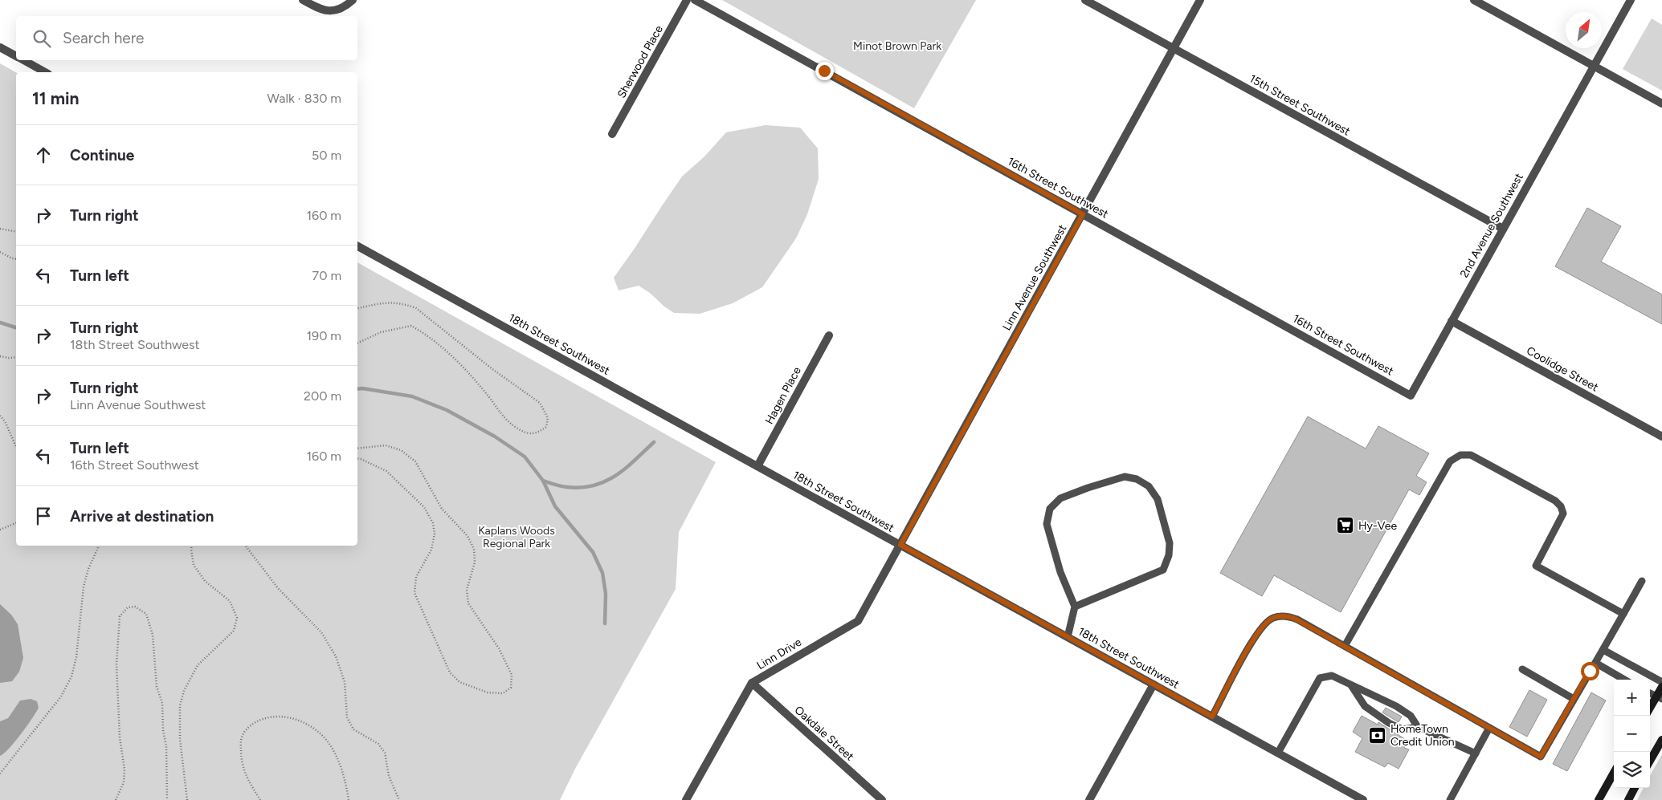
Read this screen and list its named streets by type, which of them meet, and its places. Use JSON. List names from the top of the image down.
{
  "streets": {
    "street": [
      "Sherwood Place",
      "15th Street Southwest",
      "16th Street Southwest",
      "2nd Avenue Southwest",
      "Linn Avenue Southwest",
      "18th Street Southwest",
      "Coolidge Street",
      "Hagen Place",
      "Linn Drive",
      "Oakdale Street"
    ]
  },
  "crossings": [
    ["15th Street Southwest", "2nd Avenue Southwest"],
    ["15th Street Southwest", "Linn Avenue Southwest"],
    ["16th Street Southwest", "2nd Avenue Southwest"],
    ["16th Street Southwest", "Linn Avenue Southwest"],
    ["2nd Avenue Southwest", "Coolidge Street"],
    ["Linn Avenue Southwest", "18th Street Southwest"],
    ["Linn Avenue Southwest", "Linn Drive"],
    ["18th Street Southwest", "Hagen Place"],
    ["18th Street Southwest", "Linn Drive"],
    ["Linn Drive", "Oakdale Street"]
  ],
  "parks": ["Minot Brown Park", "Kaplans Woods Regional Park"],
  "places": {
    "supermarket": ["Hy-Vee"],
    "bank": ["HomeTown Credit Union"]
  },
  "north": "top right",
  "page": {
    "search": "Search here",
    "heading": ["11 min", "Walk · 830 m"],
    "list": [
      ["Continue", "50 m"],
      ["Turn right", "160 m"],
      ["Turn left", "70 m"],
      ["Turn right", "18th Street Southwest", "190 m"],
      ["Turn right", "Linn Avenue Southwest", "200 m"],
      ["Turn left", "16th Street Southwest", "160 m"],
      "Arrive at destination"
    ],
    "map_buttons": ["+", "−"]
  }
}
